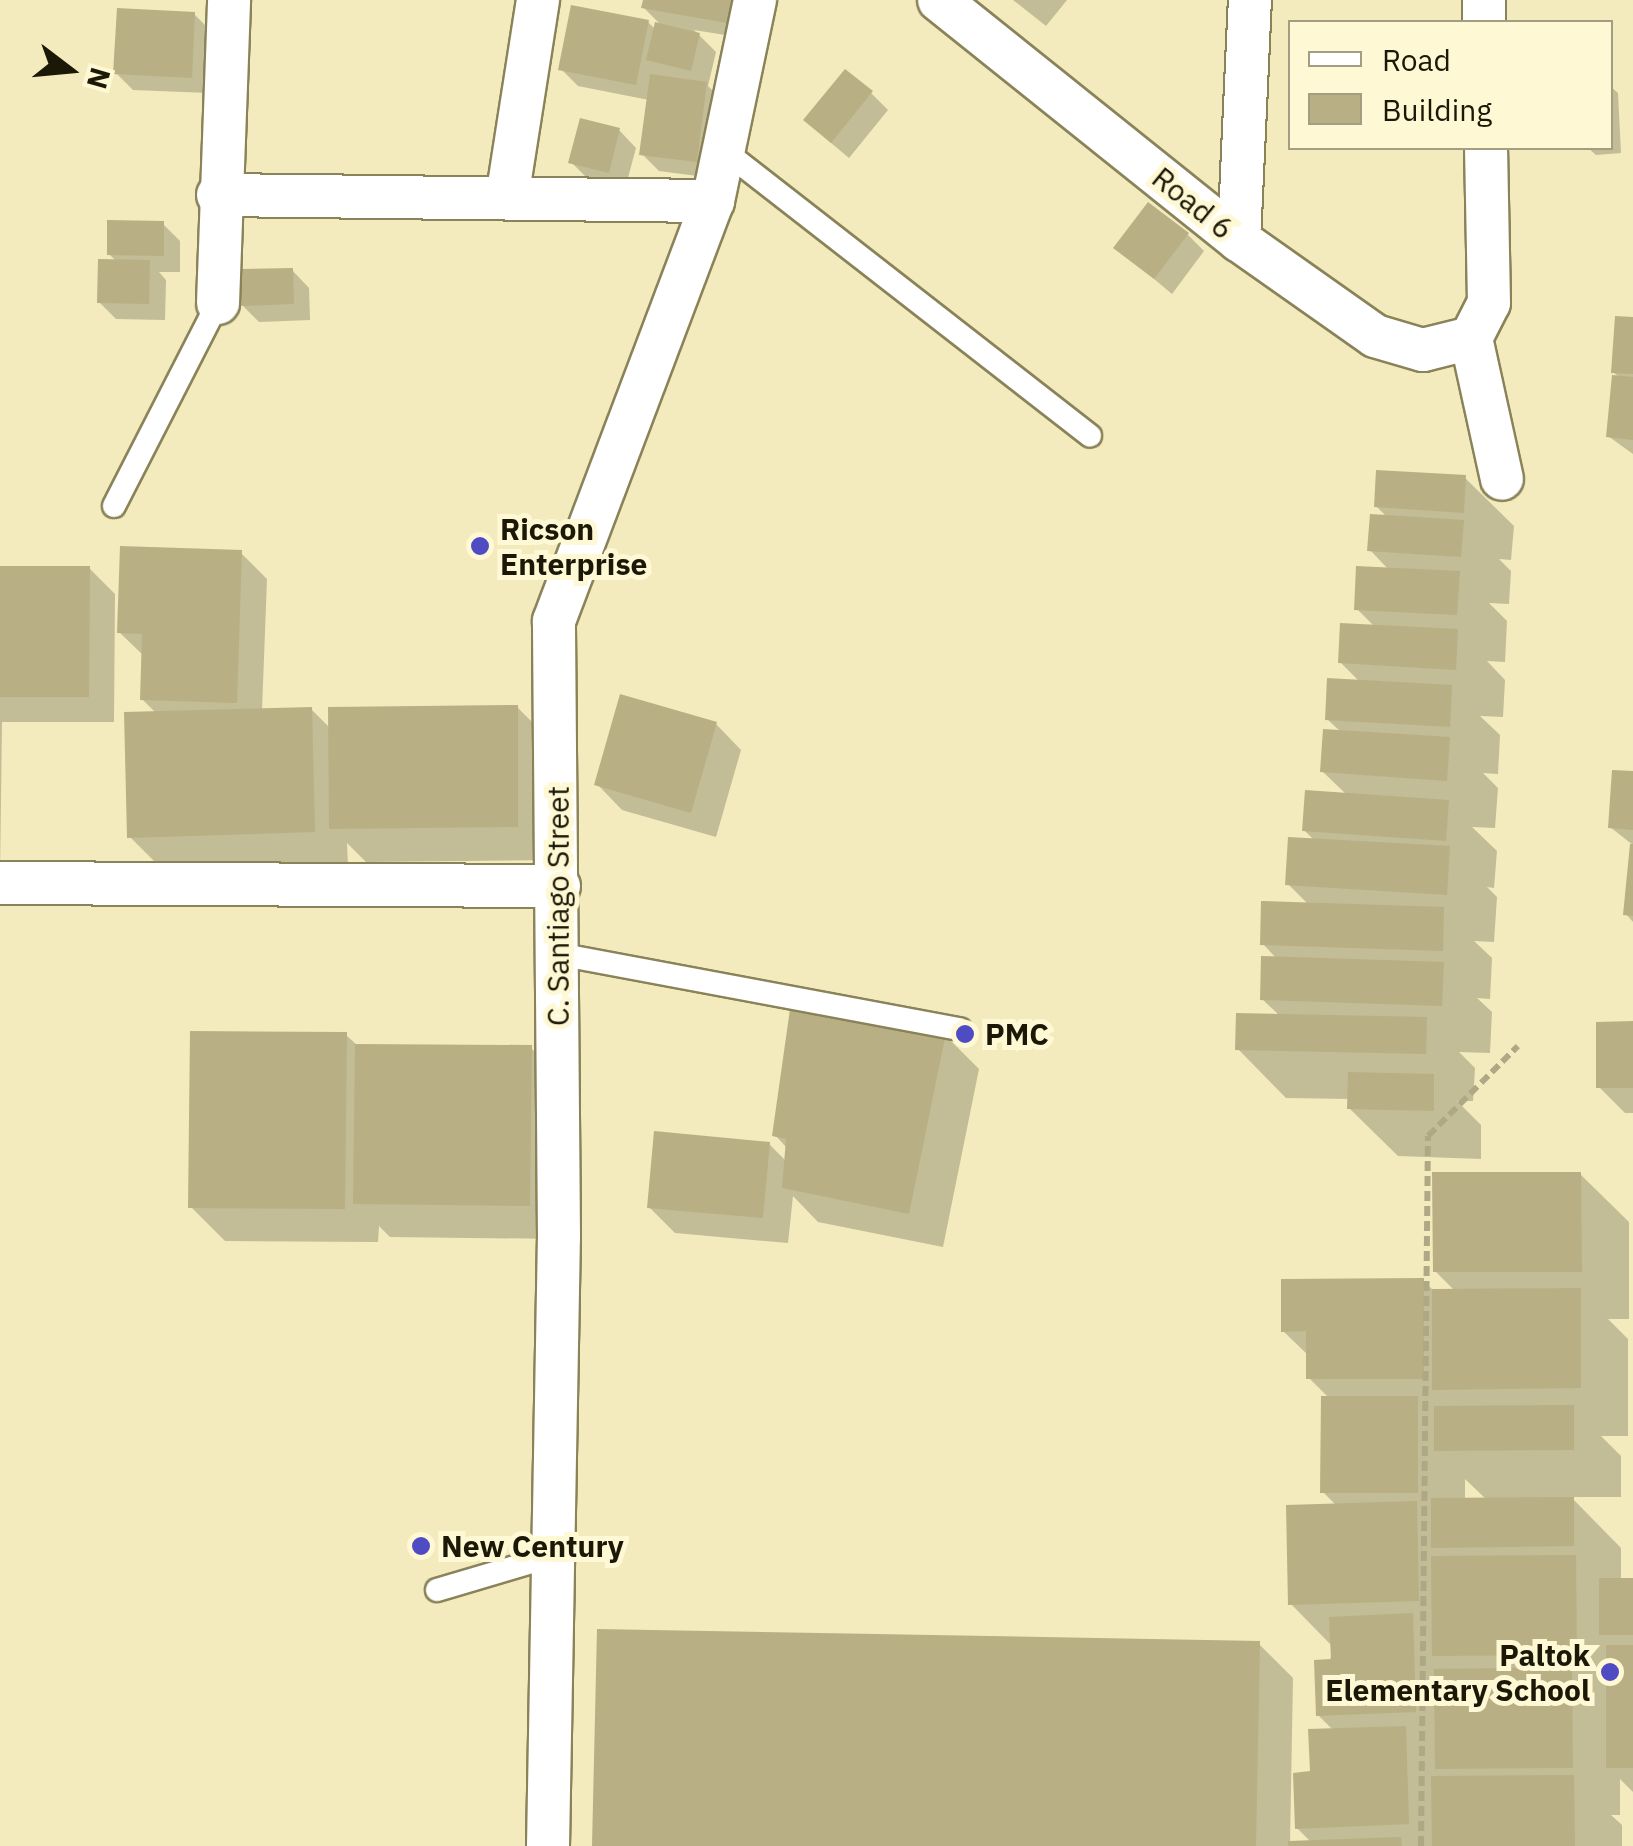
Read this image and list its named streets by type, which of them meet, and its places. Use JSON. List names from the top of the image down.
{
  "streets": {
    "street": ["Road 6", "C. Santiago Street"]
  },
  "places": [
    "Ricson Enterprise",
    "PMC",
    "New Century",
    "Paltok Elementary School"
  ],
  "legend": ["Road", "Building"],
  "north": "right"
}
